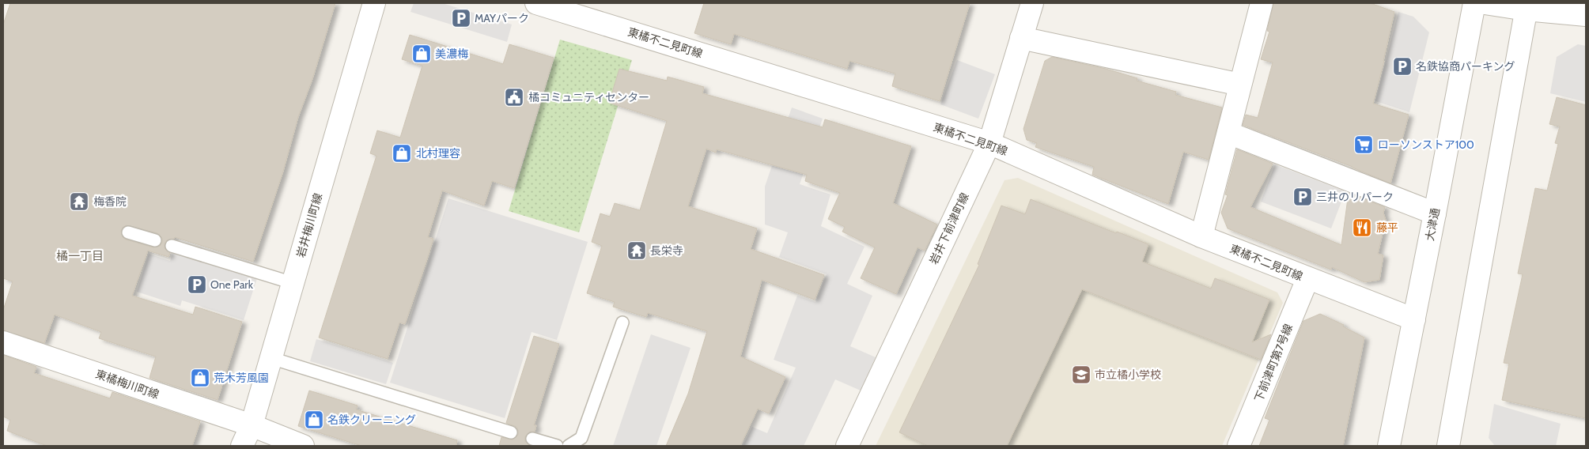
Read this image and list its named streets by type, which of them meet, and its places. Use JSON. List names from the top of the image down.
{
  "streets": {
    "street": [
      "東橘不二見町線",
      "大津通",
      "岩井梅川町線",
      "岩井下前津町線",
      "下前津町第7号線",
      "東橘梅川町線"
    ]
  },
  "crossings": [
    ["東橘不二見町線", "大津通"],
    ["東橘不二見町線", "岩井下前津町線"],
    ["東橘不二見町線", "下前津町第7号線"],
    ["岩井梅川町線", "東橘梅川町線"]
  ],
  "districts": ["橘一丁目"],
  "places": {
    "parking": [
      "MAYパーク",
      "名鉄協商パーキング",
      "三井のリパーク",
      "One Park"
    ],
    "shop": [
      "美濃梅",
      "北村理容",
      "荒木芳風園",
      "名鉄クリーニング"
    ],
    "public building": ["橘コミュニティセンター"],
    "supermarket": ["ローソンストア100"],
    "temple": ["梅香院", "長栄寺"],
    "restaurant": ["藤平"],
    "school or university": ["市立橘小学校"]
  }
}
